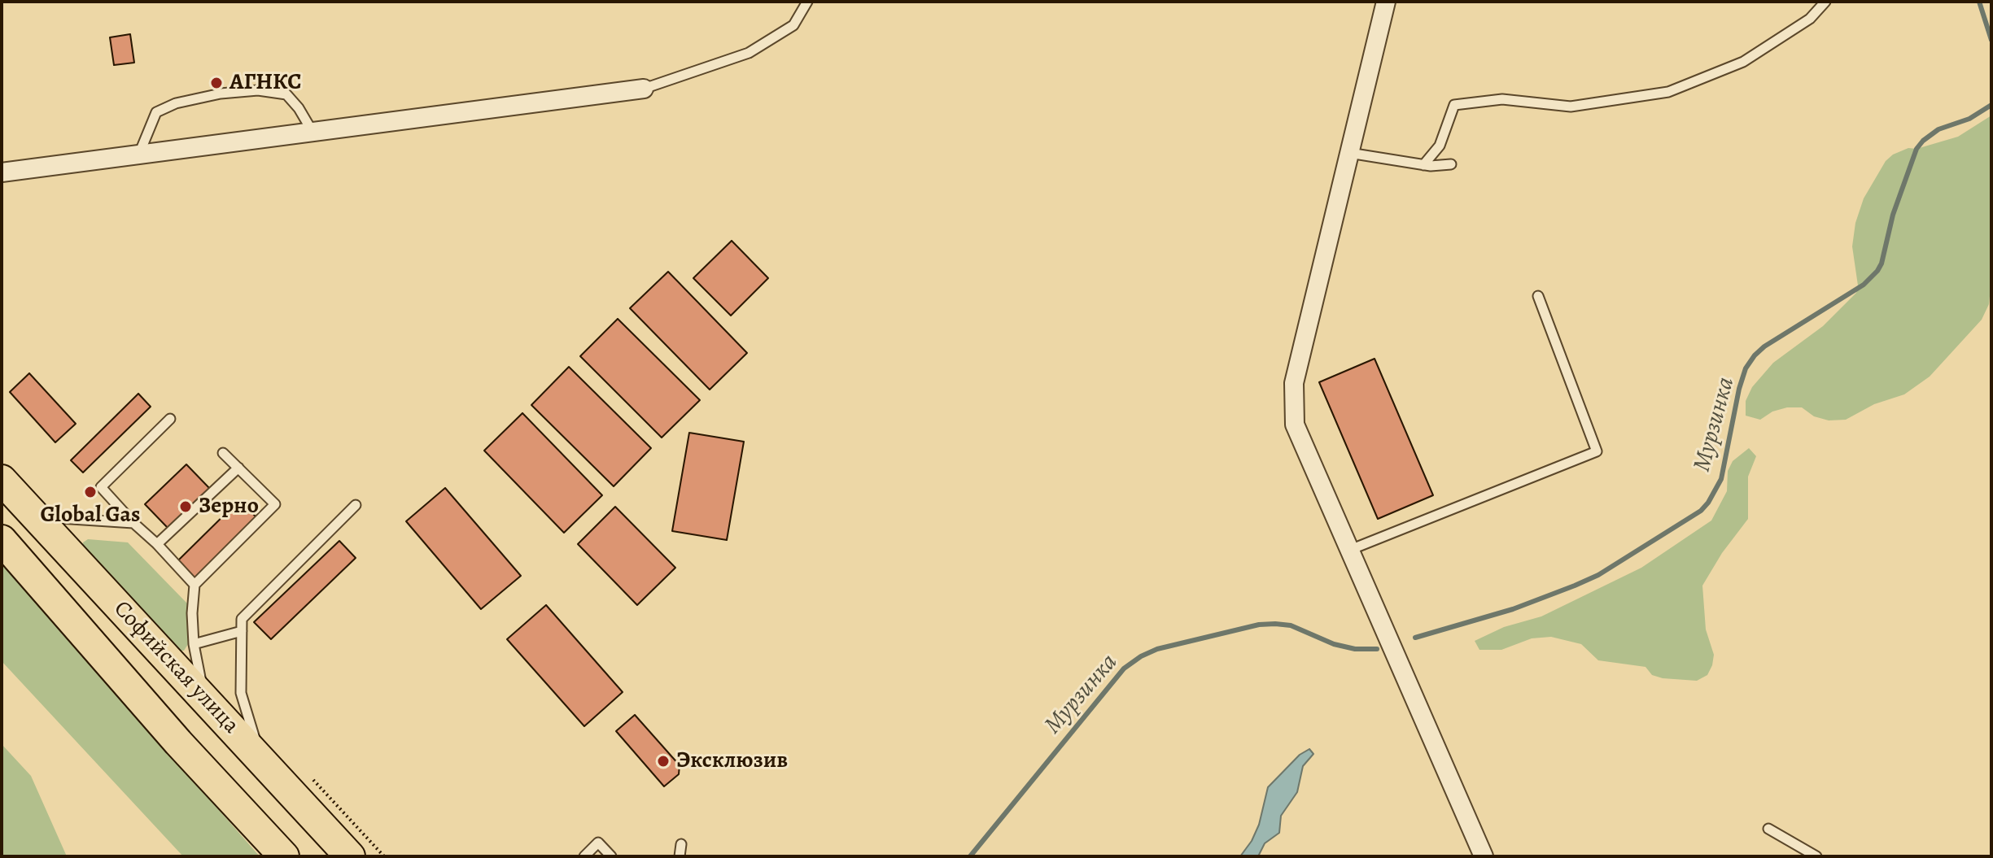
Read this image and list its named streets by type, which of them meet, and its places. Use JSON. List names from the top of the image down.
{
  "streets": {
    "main road": ["Софийская улица"]
  },
  "water": ["Мурзинка"],
  "places": [
    "АГНКС",
    "Global Gas",
    "Зерно",
    "Эксклюзив"
  ]
}
